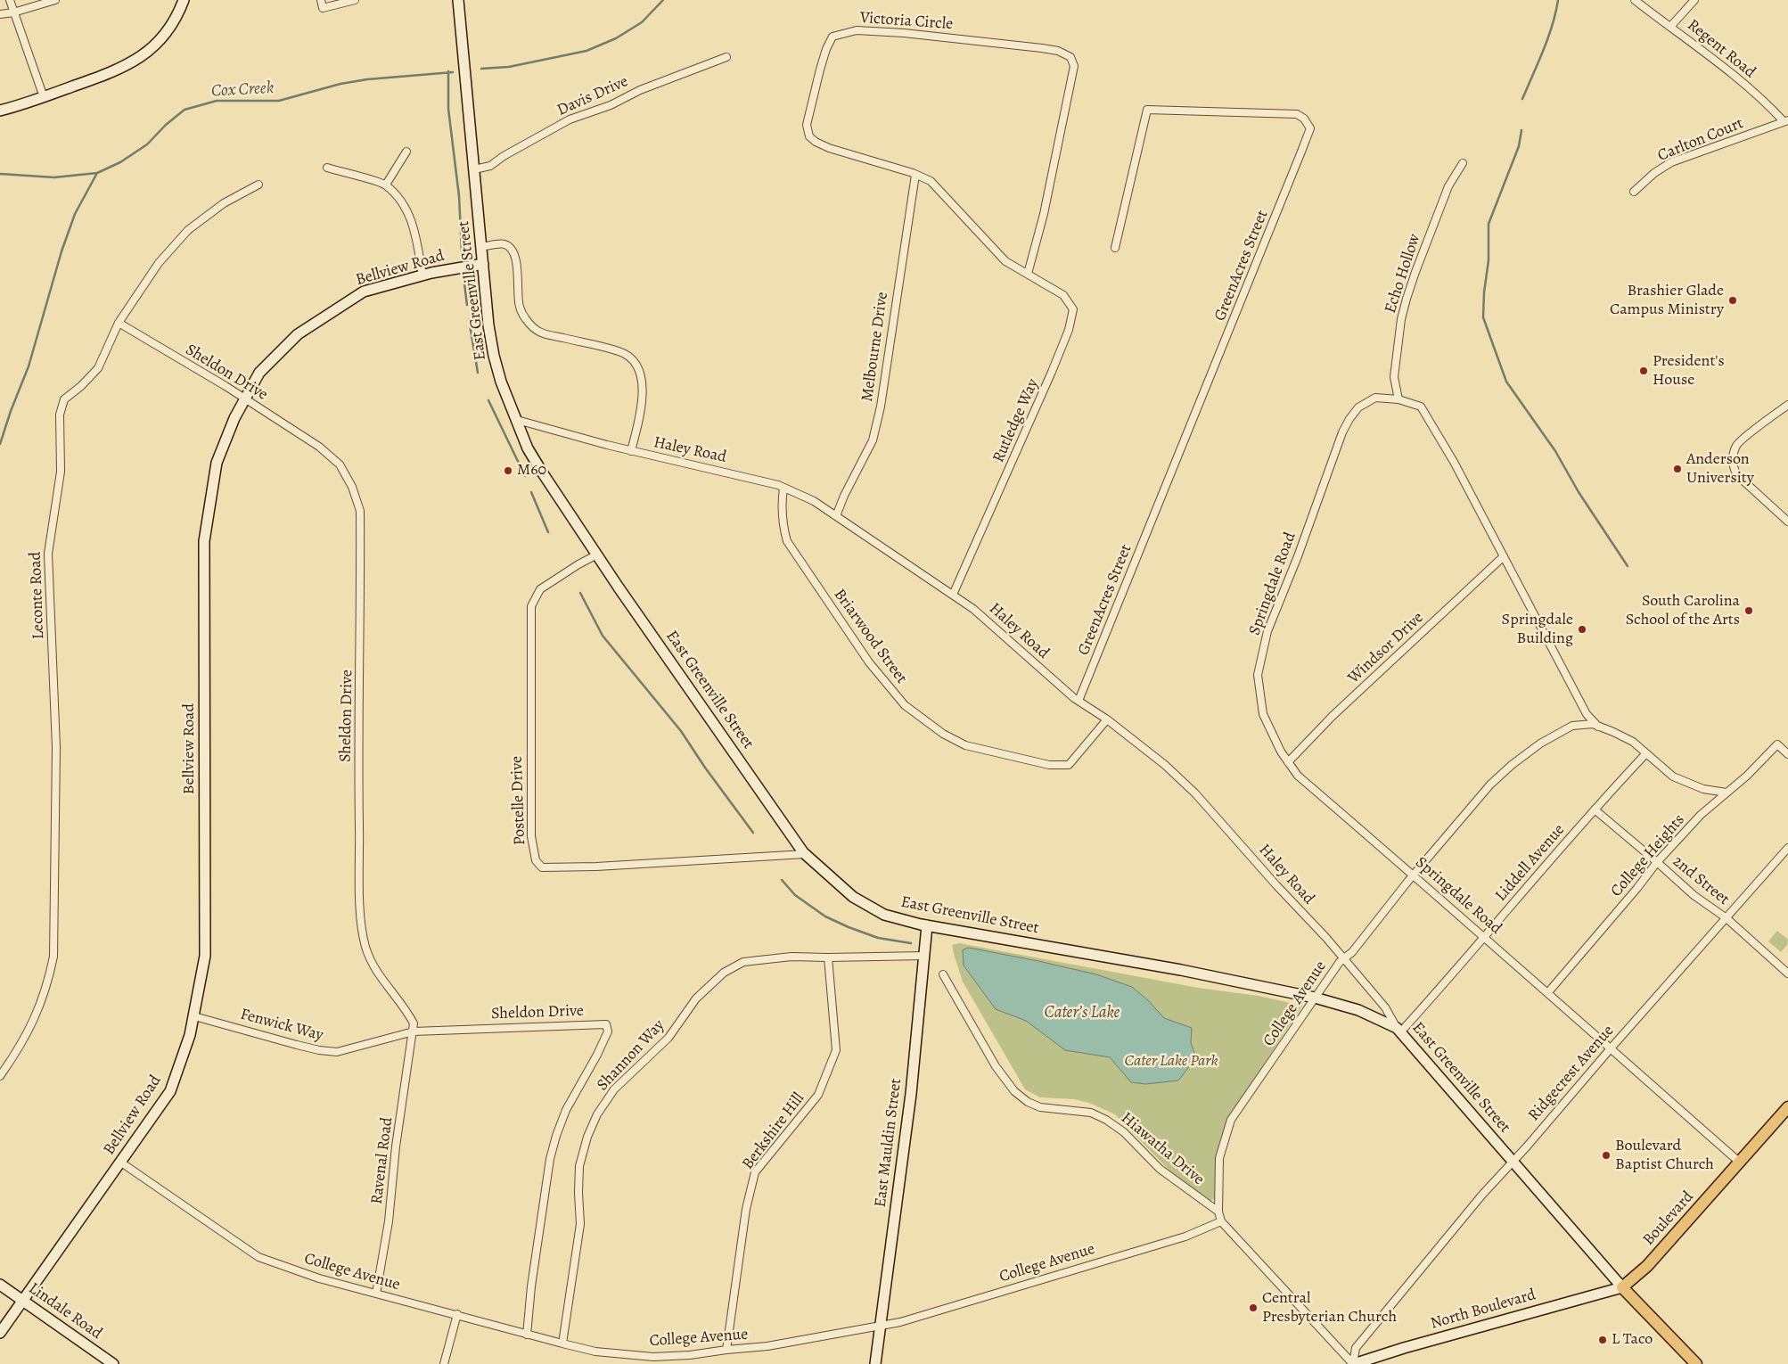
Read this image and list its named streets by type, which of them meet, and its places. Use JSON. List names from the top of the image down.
{
  "streets": {
    "main road": ["East Greenville Street", "Boulevard"],
    "street": [
      "Victoria Circle",
      "Regent Road",
      "Davis Drive",
      "Carlton Court",
      "GreenAcres Street",
      "Bellview Road",
      "Echo Hollow",
      "Melbourne Drive",
      "Sheldon Drive",
      "Rutledge Way",
      "Haley Road",
      "Springdale Road",
      "Leconte Road",
      "Briarwood Street",
      "Windsor Drive",
      "Postelle Drive",
      "College Heights",
      "Liddell Avenue",
      "2nd Street",
      "College Avenue",
      "Fenwick Way",
      "Shannon Way",
      "Ridgecrest Avenue",
      "Berkshire Hill",
      "East Mauldin Street",
      "Hiawatha Drive",
      "Ravenal Road",
      "North Boulevard",
      "Lindale Road"
    ]
  },
  "crossings": [
    ["Victoria Circle", "Melbourne Drive"],
    ["Victoria Circle", "Rutledge Way"],
    ["Regent Road", "Carlton Court"],
    ["Davis Drive", "East Greenville Street"],
    ["GreenAcres Street", "Haley Road"],
    ["Bellview Road", "East Greenville Street"],
    ["Bellview Road", "Sheldon Drive"],
    ["Bellview Road", "College Avenue"],
    ["Bellview Road", "Fenwick Way"],
    ["Bellview Road", "Lindale Road"],
    ["Echo Hollow", "Springdale Road"],
    ["East Greenville Street", "Haley Road"],
    ["East Greenville Street", "Postelle Drive"],
    ["East Greenville Street", "Liddell Avenue"],
    ["East Greenville Street", "College Avenue"],
    ["East Greenville Street", "Ridgecrest Avenue"],
    ["East Greenville Street", "East Mauldin Street"],
    ["East Greenville Street", "Boulevard"],
    ["East Greenville Street", "North Boulevard"],
    ["Melbourne Drive", "Haley Road"],
    ["Sheldon Drive", "Leconte Road"],
    ["Sheldon Drive", "Fenwick Way"],
    ["Sheldon Drive", "Shannon Way"],
    ["Sheldon Drive", "Ravenal Road"],
    ["Rutledge Way", "Haley Road"],
    ["Haley Road", "Briarwood Street"],
    ["Haley Road", "Liddell Avenue"],
    ["Haley Road", "College Avenue"],
    ["Springdale Road", "Windsor Drive"],
    ["Springdale Road", "College Heights"],
    ["Springdale Road", "Liddell Avenue"],
    ["Springdale Road", "College Avenue"],
    ["Springdale Road", "Ridgecrest Avenue"],
    ["Springdale Road", "Boulevard"],
    ["College Heights", "2nd Street"],
    ["College Heights", "College Avenue"],
    ["Liddell Avenue", "2nd Street"],
    ["Liddell Avenue", "College Avenue"],
    ["2nd Street", "Ridgecrest Avenue"],
    ["College Avenue", "Shannon Way"],
    ["College Avenue", "Berkshire Hill"],
    ["College Avenue", "East Mauldin Street"],
    ["College Avenue", "Hiawatha Drive"],
    ["College Avenue", "Ravenal Road"],
    ["Fenwick Way", "Ravenal Road"],
    ["Shannon Way", "Berkshire Hill"],
    ["Shannon Way", "East Mauldin Street"],
    ["Ridgecrest Avenue", "North Boulevard"],
    ["Boulevard", "North Boulevard"]
  ],
  "water": ["Cox Creek", "Cater’s Lake"],
  "parks": ["Cater Lake Park"],
  "places": [
    "Brashier Glade Campus Ministry",
    "President's House",
    "Anderson University",
    "M60",
    "South Carolina School of the Arts",
    "Springdale Building",
    "Boulevard Baptist Church",
    "Central Presbyterian Church",
    "L Taco"
  ]
}
